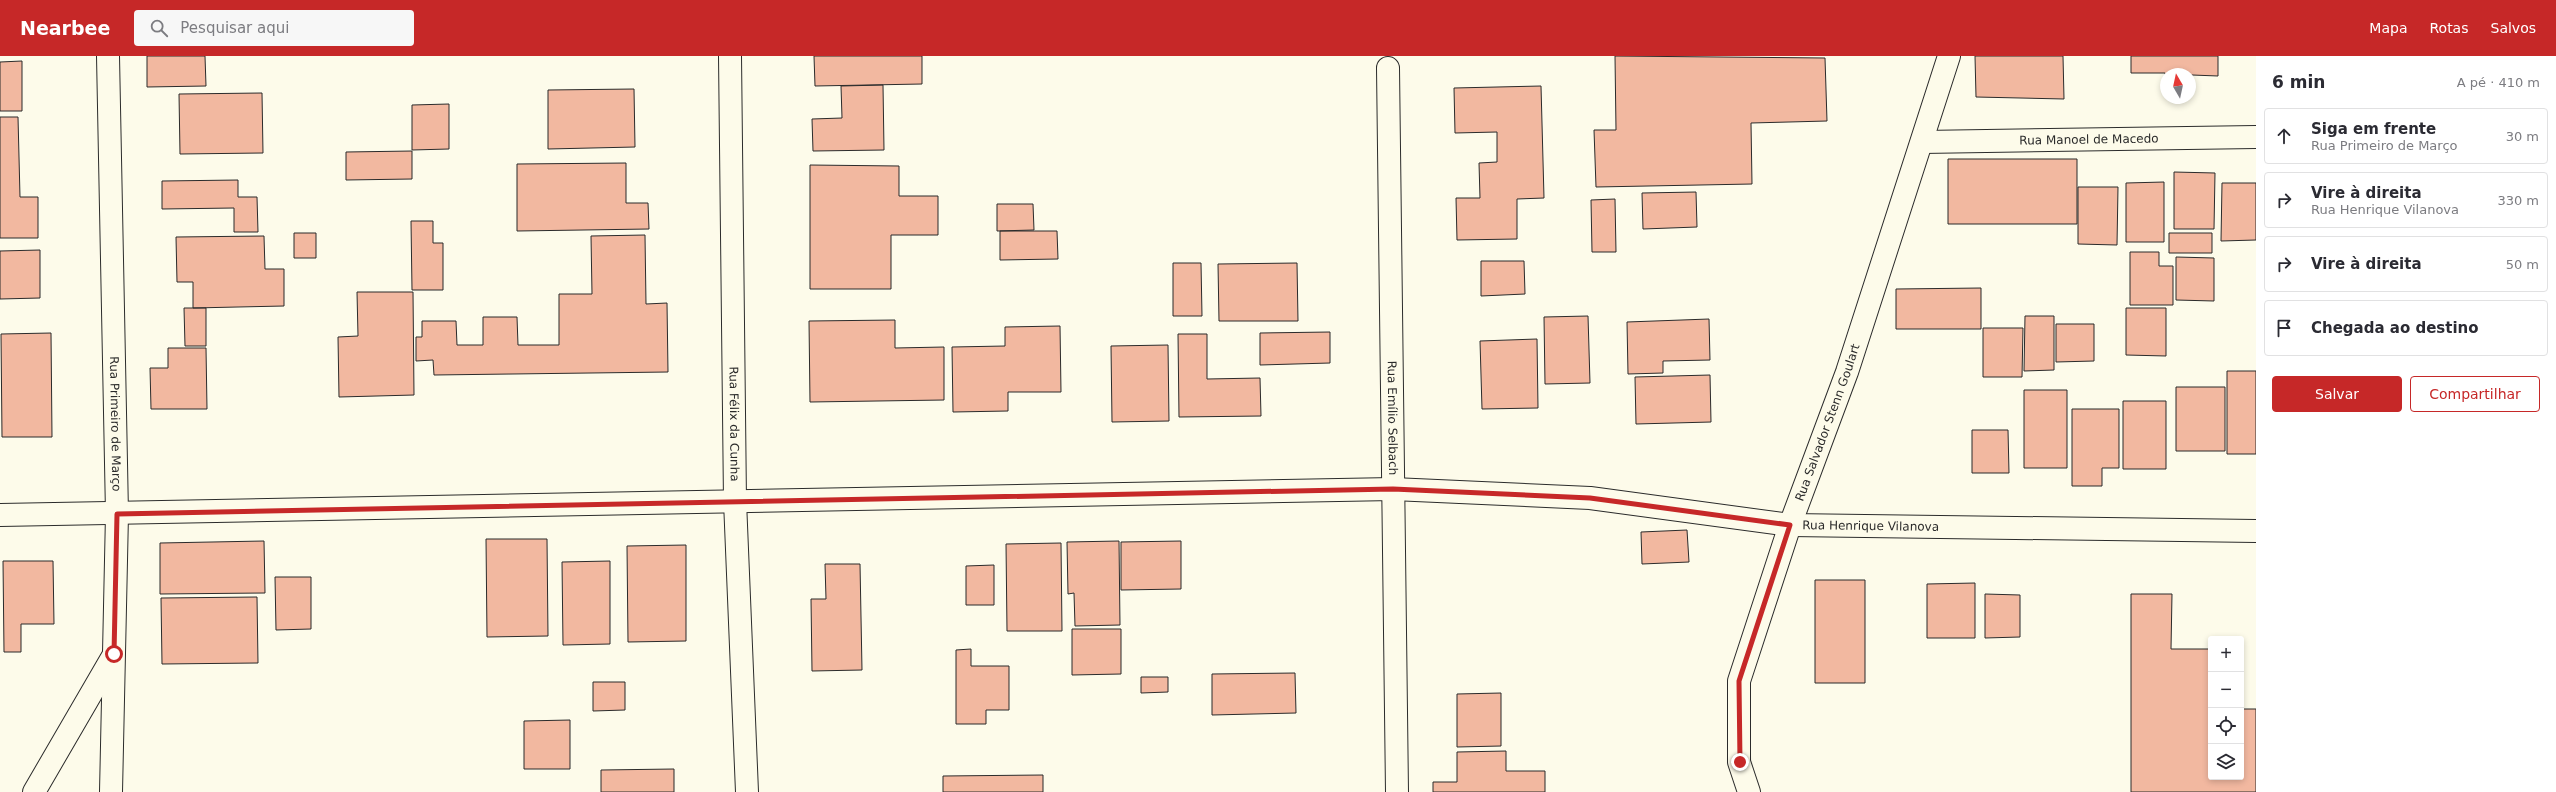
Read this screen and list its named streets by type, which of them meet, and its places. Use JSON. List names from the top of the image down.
{
  "streets": {
    "street": [
      "Rua Manoel de Macedo",
      "Rua Emílio Selbach",
      "Rua Salvador Stenn Goulart",
      "Rua Primeiro de Março",
      "Rua Félix da Cunha",
      "Rua Henrique Vilanova"
    ]
  },
  "crossings": [
    ["Rua Manoel de Macedo", "Rua Salvador Stenn Goulart"],
    ["Rua Emílio Selbach", "Rua Henrique Vilanova"],
    ["Rua Salvador Stenn Goulart", "Rua Henrique Vilanova"],
    ["Rua Primeiro de Março", "Rua Henrique Vilanova"],
    ["Rua Félix da Cunha", "Rua Henrique Vilanova"]
  ],
  "north": "top",
  "page": {
    "header": "Nearbee",
    "search": "Pesquisar aqui",
    "nav": ["Mapa", "Rotas", "Salvos"],
    "heading": ["6 min", "A pé · 410 m"],
    "list": [
      ["Siga em frente", "Rua Primeiro de Março", "30 m"],
      ["Vire à direita", "Rua Henrique Vilanova", "330 m"],
      ["Vire à direita", "50 m"],
      "Chegada ao destino"
    ],
    "buttons": ["Salvar", "Compartilhar"],
    "map_buttons": ["+", "−"]
  }
}
